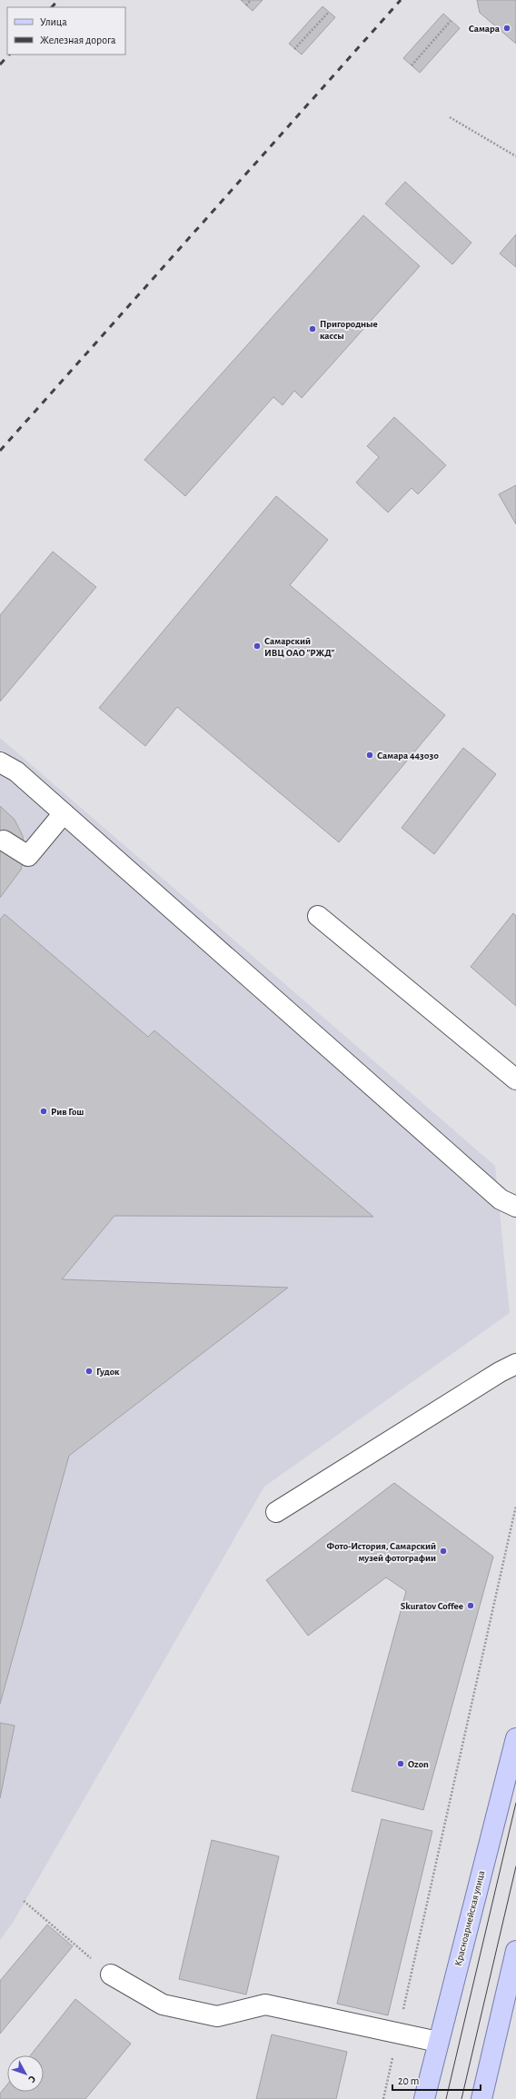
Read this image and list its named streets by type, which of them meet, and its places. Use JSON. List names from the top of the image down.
{
  "streets": {
    "main road": ["Красноармейская улица"]
  },
  "places": [
    "Самара",
    "Пригородные кассы",
    "Самарский ИВЦ ОАО \"РЖД\"",
    "Самара 443030",
    "Рив Гош",
    "Гудок",
    "Фото-История, Самарский музей фотографии",
    "Skuratov Coffee",
    "Ozon"
  ],
  "legend": ["Улица", "Железная дорога"],
  "scale_bar": "20 m",
  "north": "bottom right"
}
